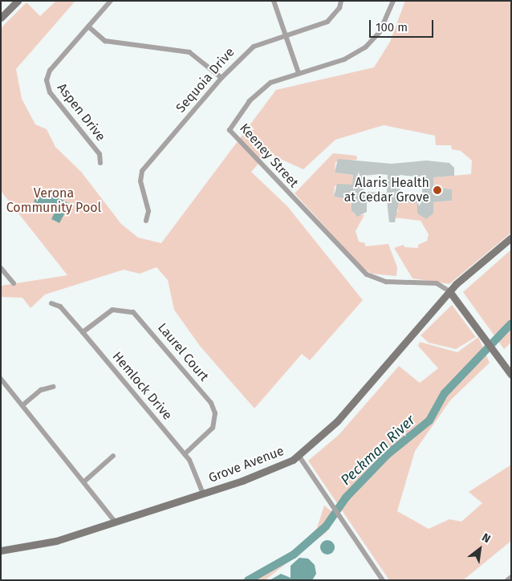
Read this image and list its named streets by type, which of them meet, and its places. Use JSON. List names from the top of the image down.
{
  "streets": {
    "street": [
      "Sequoia Drive",
      "Aspen Drive",
      "Keeney Street",
      "Laurel Court",
      "Hemlock Drive",
      "Grove Avenue"
    ]
  },
  "crossings": [
    ["Keeney Street", "Grove Avenue"],
    ["Laurel Court", "Hemlock Drive"],
    ["Hemlock Drive", "Grove Avenue"]
  ],
  "water": ["Peckman River"],
  "parks": ["Verona Community Pool"],
  "places": ["Alaris Health at Cedar Grove"],
  "scale_bar": "100 m",
  "north": "top right"
}
